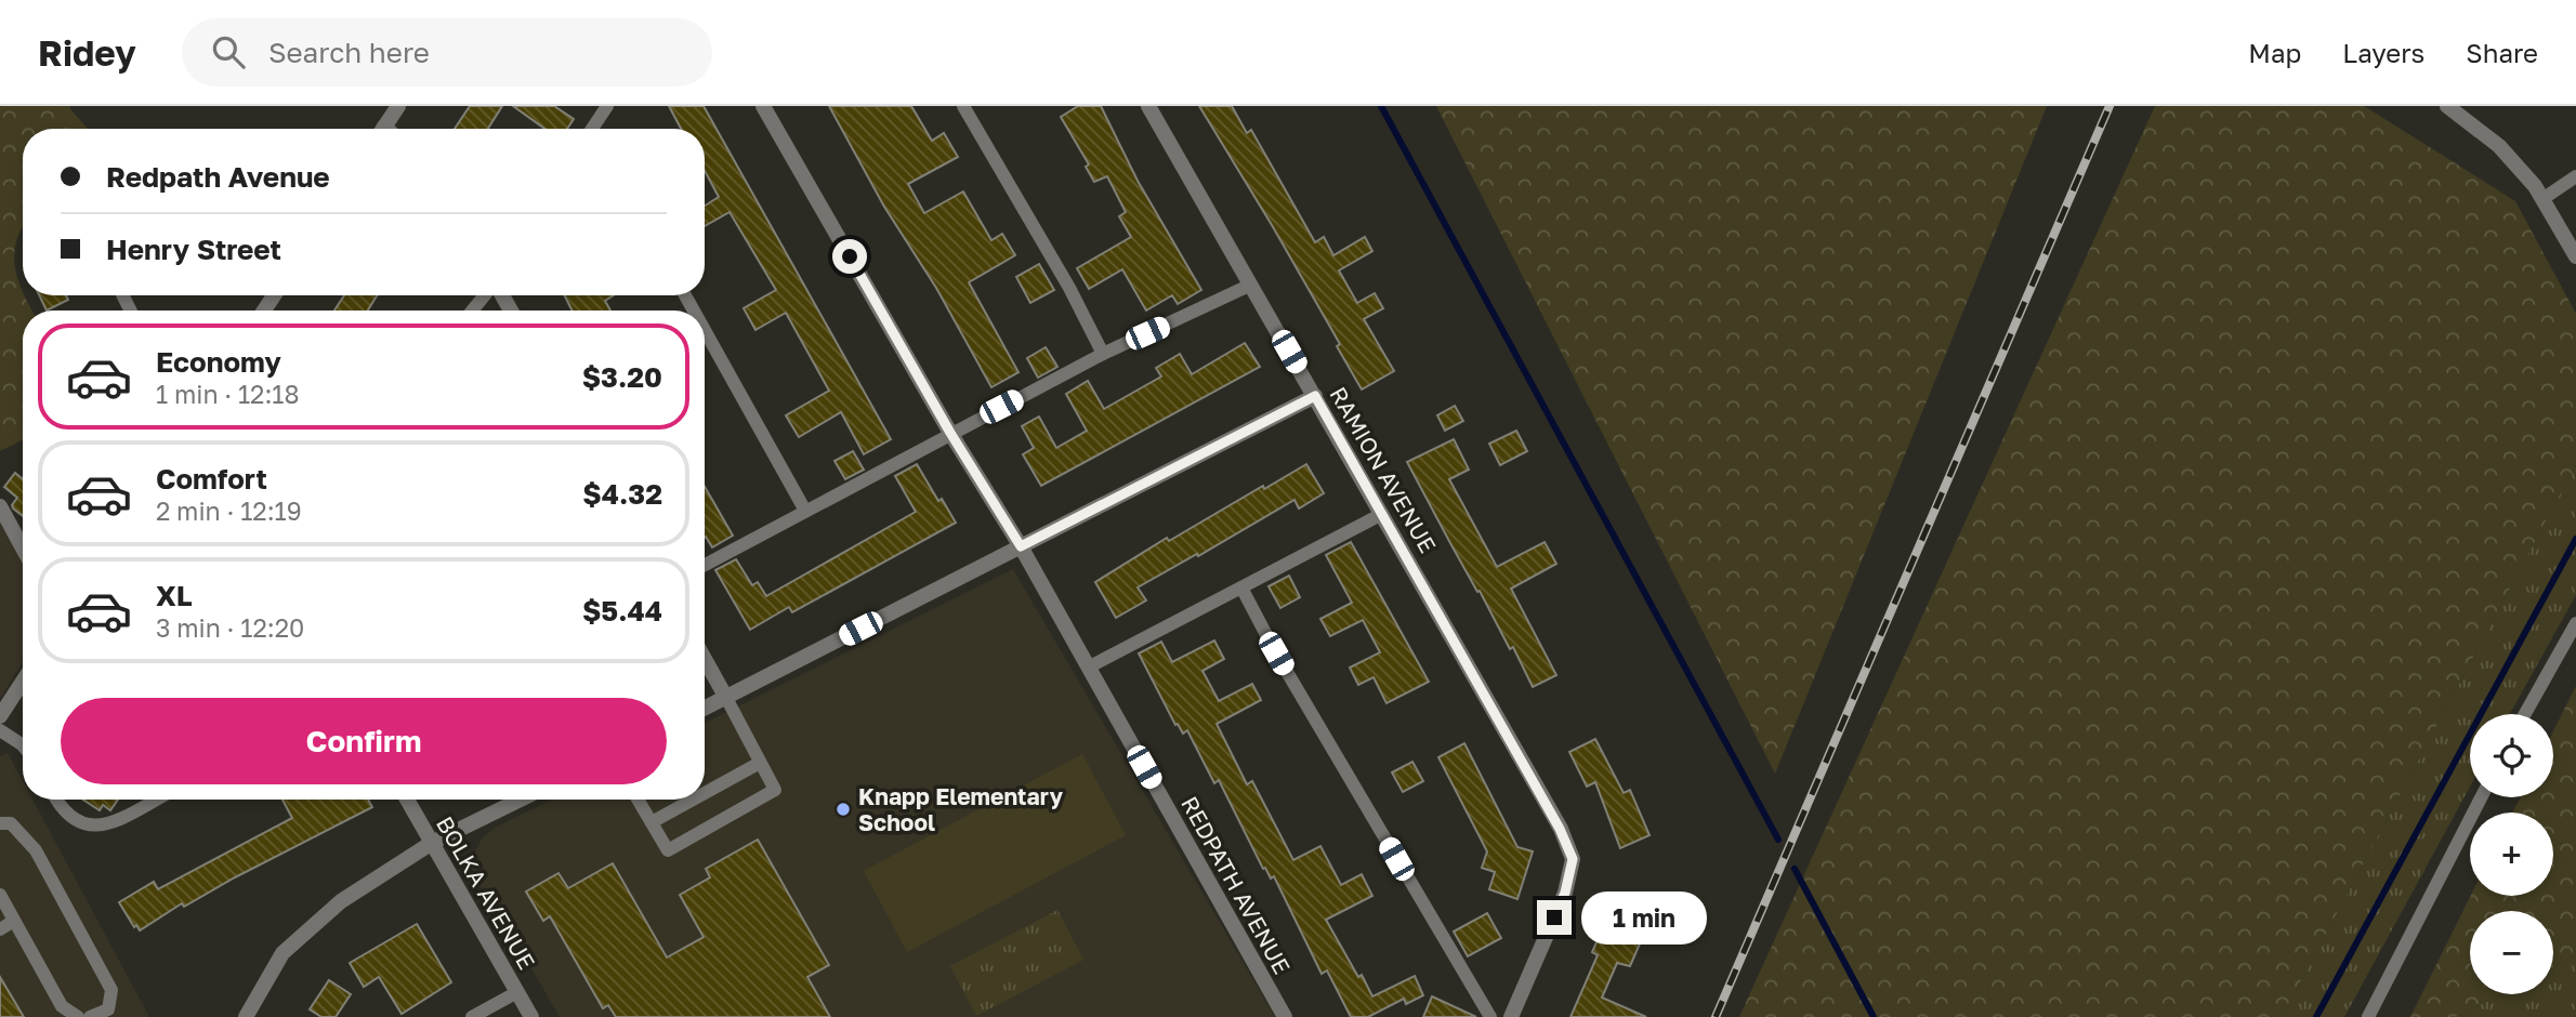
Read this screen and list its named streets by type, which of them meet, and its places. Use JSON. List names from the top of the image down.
{
  "streets": {
    "street": ["RAMION AVENUE", "REDPATH AVENUE", "BOLKA AVENUE"]
  },
  "places": ["Knapp Elementary School"],
  "page": {
    "header": "Ridey",
    "search": "Search here",
    "nav": ["Map", "Layers", "Share"],
    "banner": ["Redpath Avenue", "Henry Street"],
    "list": [
      {
        "name": "Economy",
        "note": "1 min · 12:18",
        "value": "$3.20"
      },
      {
        "name": "Comfort",
        "note": "2 min · 12:19",
        "value": "$4.32"
      },
      {
        "name": "XL",
        "note": "3 min · 12:20",
        "value": "$5.44"
      }
    ],
    "buttons": "Confirm",
    "map_buttons": ["+", "−"],
    "bubble": "1 min"
  }
}
